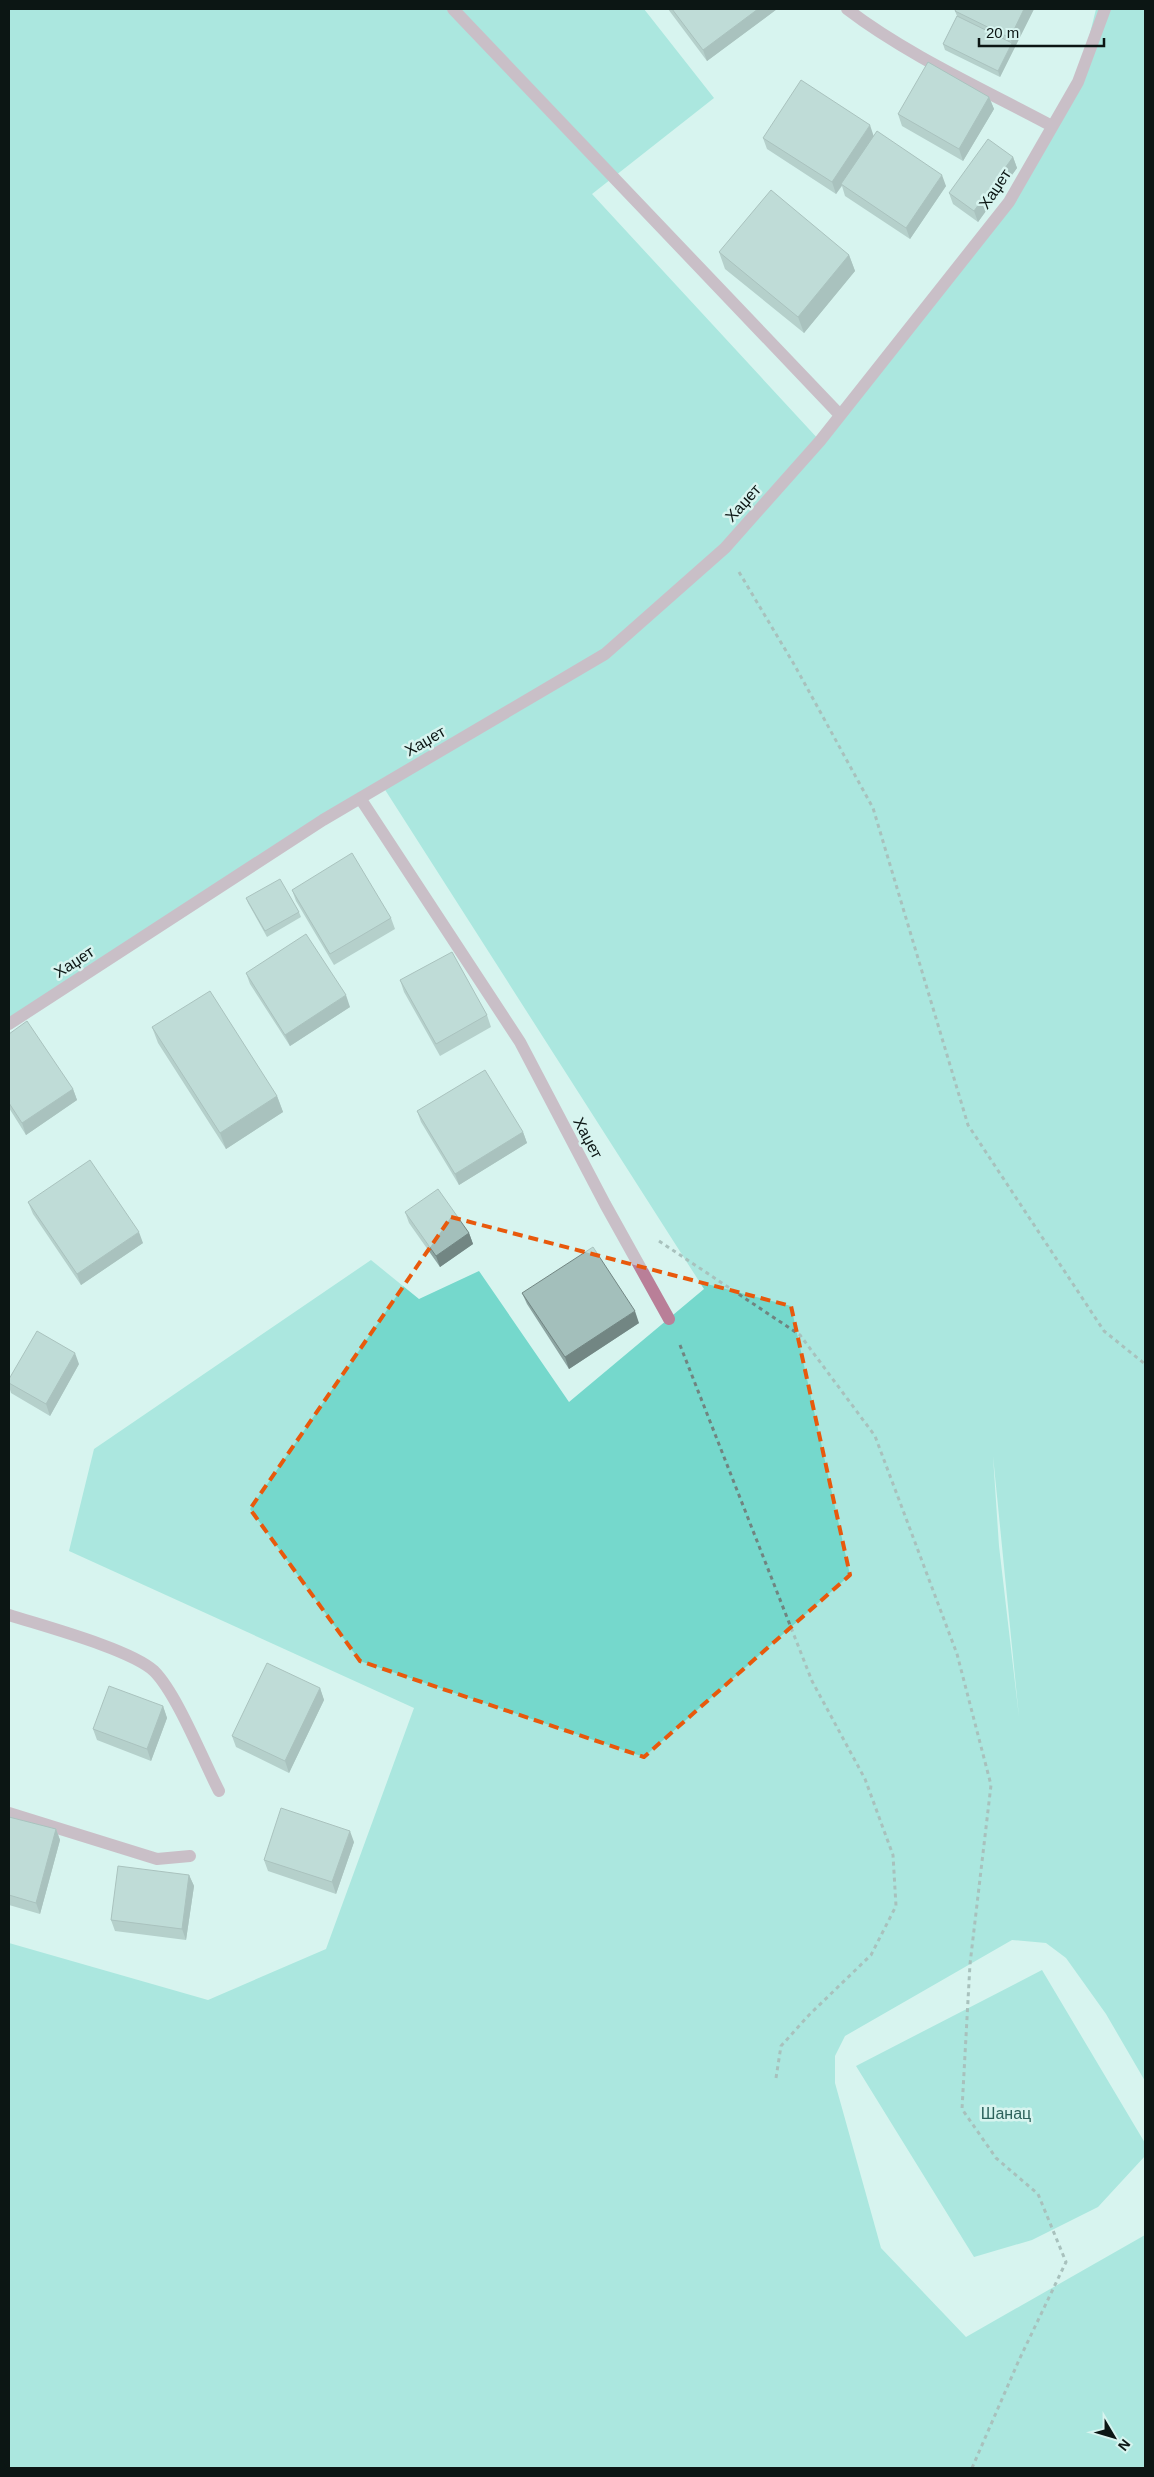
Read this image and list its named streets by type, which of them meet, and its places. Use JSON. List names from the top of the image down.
{
  "streets": {
    "street": ["Хаџет"]
  },
  "parks": ["Шанац"],
  "scale_bar": "20 m",
  "north": "bottom right"
}
